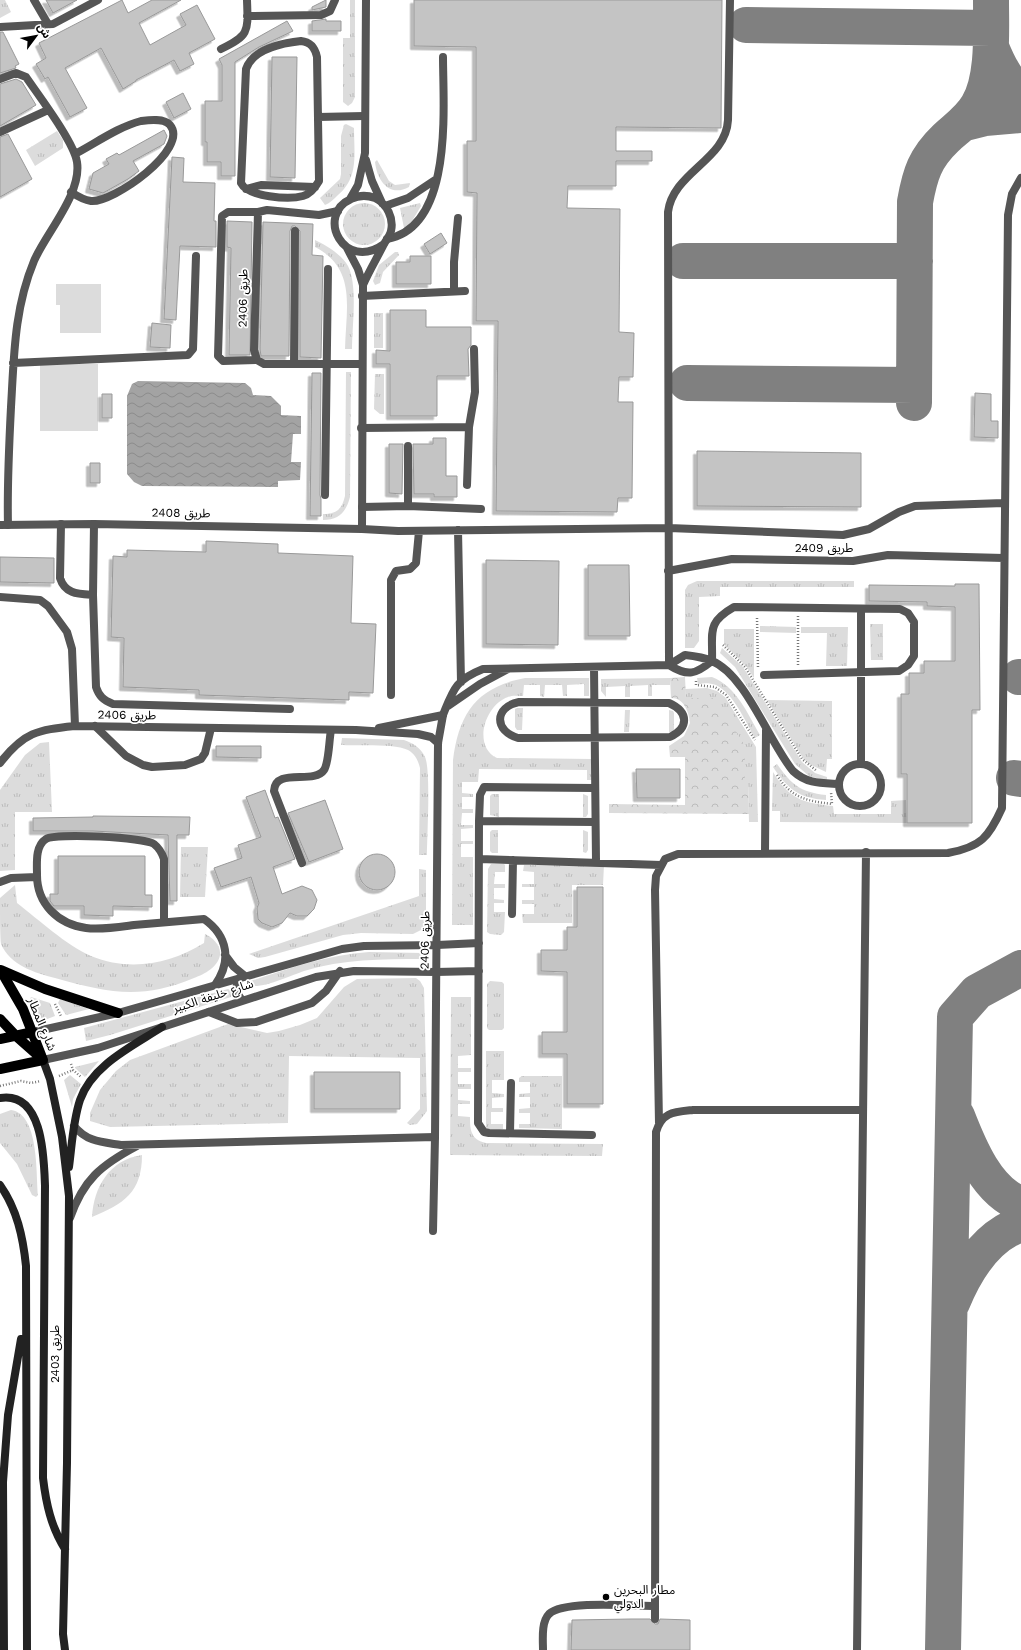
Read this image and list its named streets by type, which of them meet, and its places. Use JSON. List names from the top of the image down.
{
  "streets": {
    "main road": ["شارع خليفة الكبير", "شارع المطار", "طريق 2403"],
    "street": ["طريق 2406", "طريق 2408", "طريق 2409"]
  },
  "crossings": [
    ["طريق 2406", "شارع خليفة الكبير"],
    ["شارع خليفة الكبير", "شارع المطار"],
    ["شارع خليفة الكبير", "طريق 2403"],
    ["شارع المطار", "طريق 2403"]
  ],
  "places": ["مطار البحرين الدولي"],
  "north": "top right"
}
